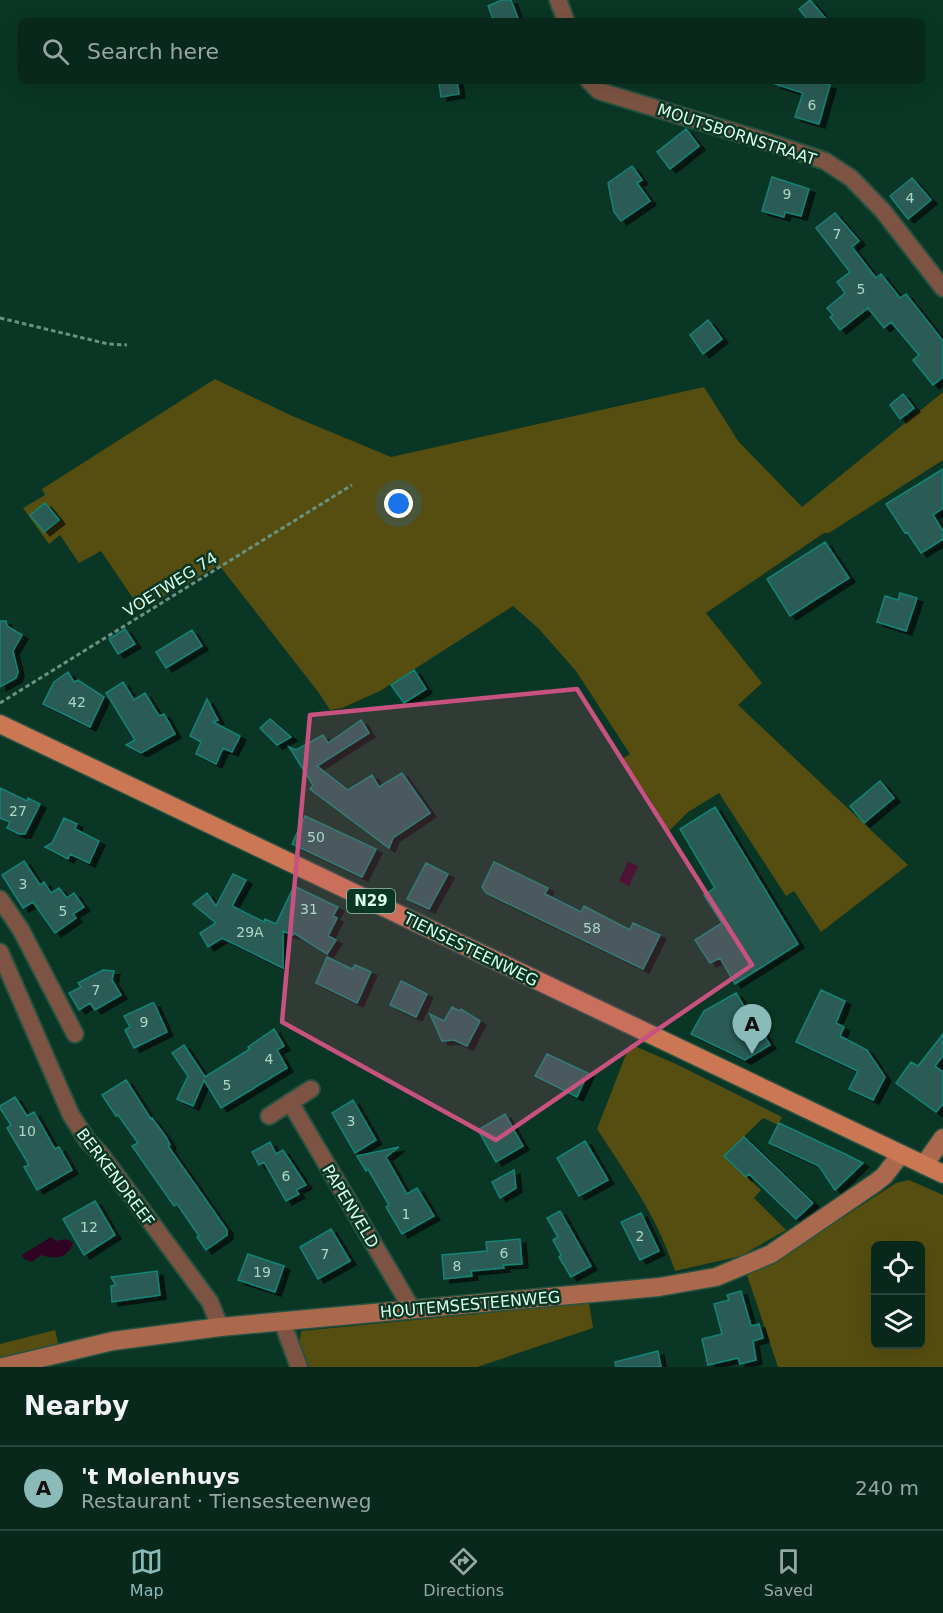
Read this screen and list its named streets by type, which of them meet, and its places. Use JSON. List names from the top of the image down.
{
  "streets": {
    "main road": ["N29", "TIENSESTEENWEG"],
    "street": [
      "MOUTSBORNSTRAAT",
      "BERKENDREEF",
      "PAPENVELD",
      "HOUTEMSESTEENWEG"
    ],
    "path": ["VOETWEG 74"]
  },
  "crossings": [
    ["TIENSESTEENWEG", "HOUTEMSESTEENWEG"],
    ["BERKENDREEF", "HOUTEMSESTEENWEG"],
    ["PAPENVELD", "HOUTEMSESTEENWEG"]
  ],
  "house_numbers": [
    "6",
    "9",
    "4",
    "7",
    "5",
    "42",
    "27",
    "50",
    "3",
    "31",
    "5",
    "58",
    "29A",
    "7",
    "9",
    "4",
    "5",
    "3",
    "10",
    "6",
    "1",
    "12",
    "2",
    "6",
    "7",
    "8",
    "19"
  ],
  "page": {
    "search": "Search here",
    "pins": "A",
    "heading": "Nearby",
    "list": [
      {
        "mark": "A",
        "name": "'t Molenhuys",
        "note": "Restaurant · Tiensesteenweg",
        "value": "240 m"
      }
    ],
    "nav": ["Map", "Directions", "Saved"]
  }
}
